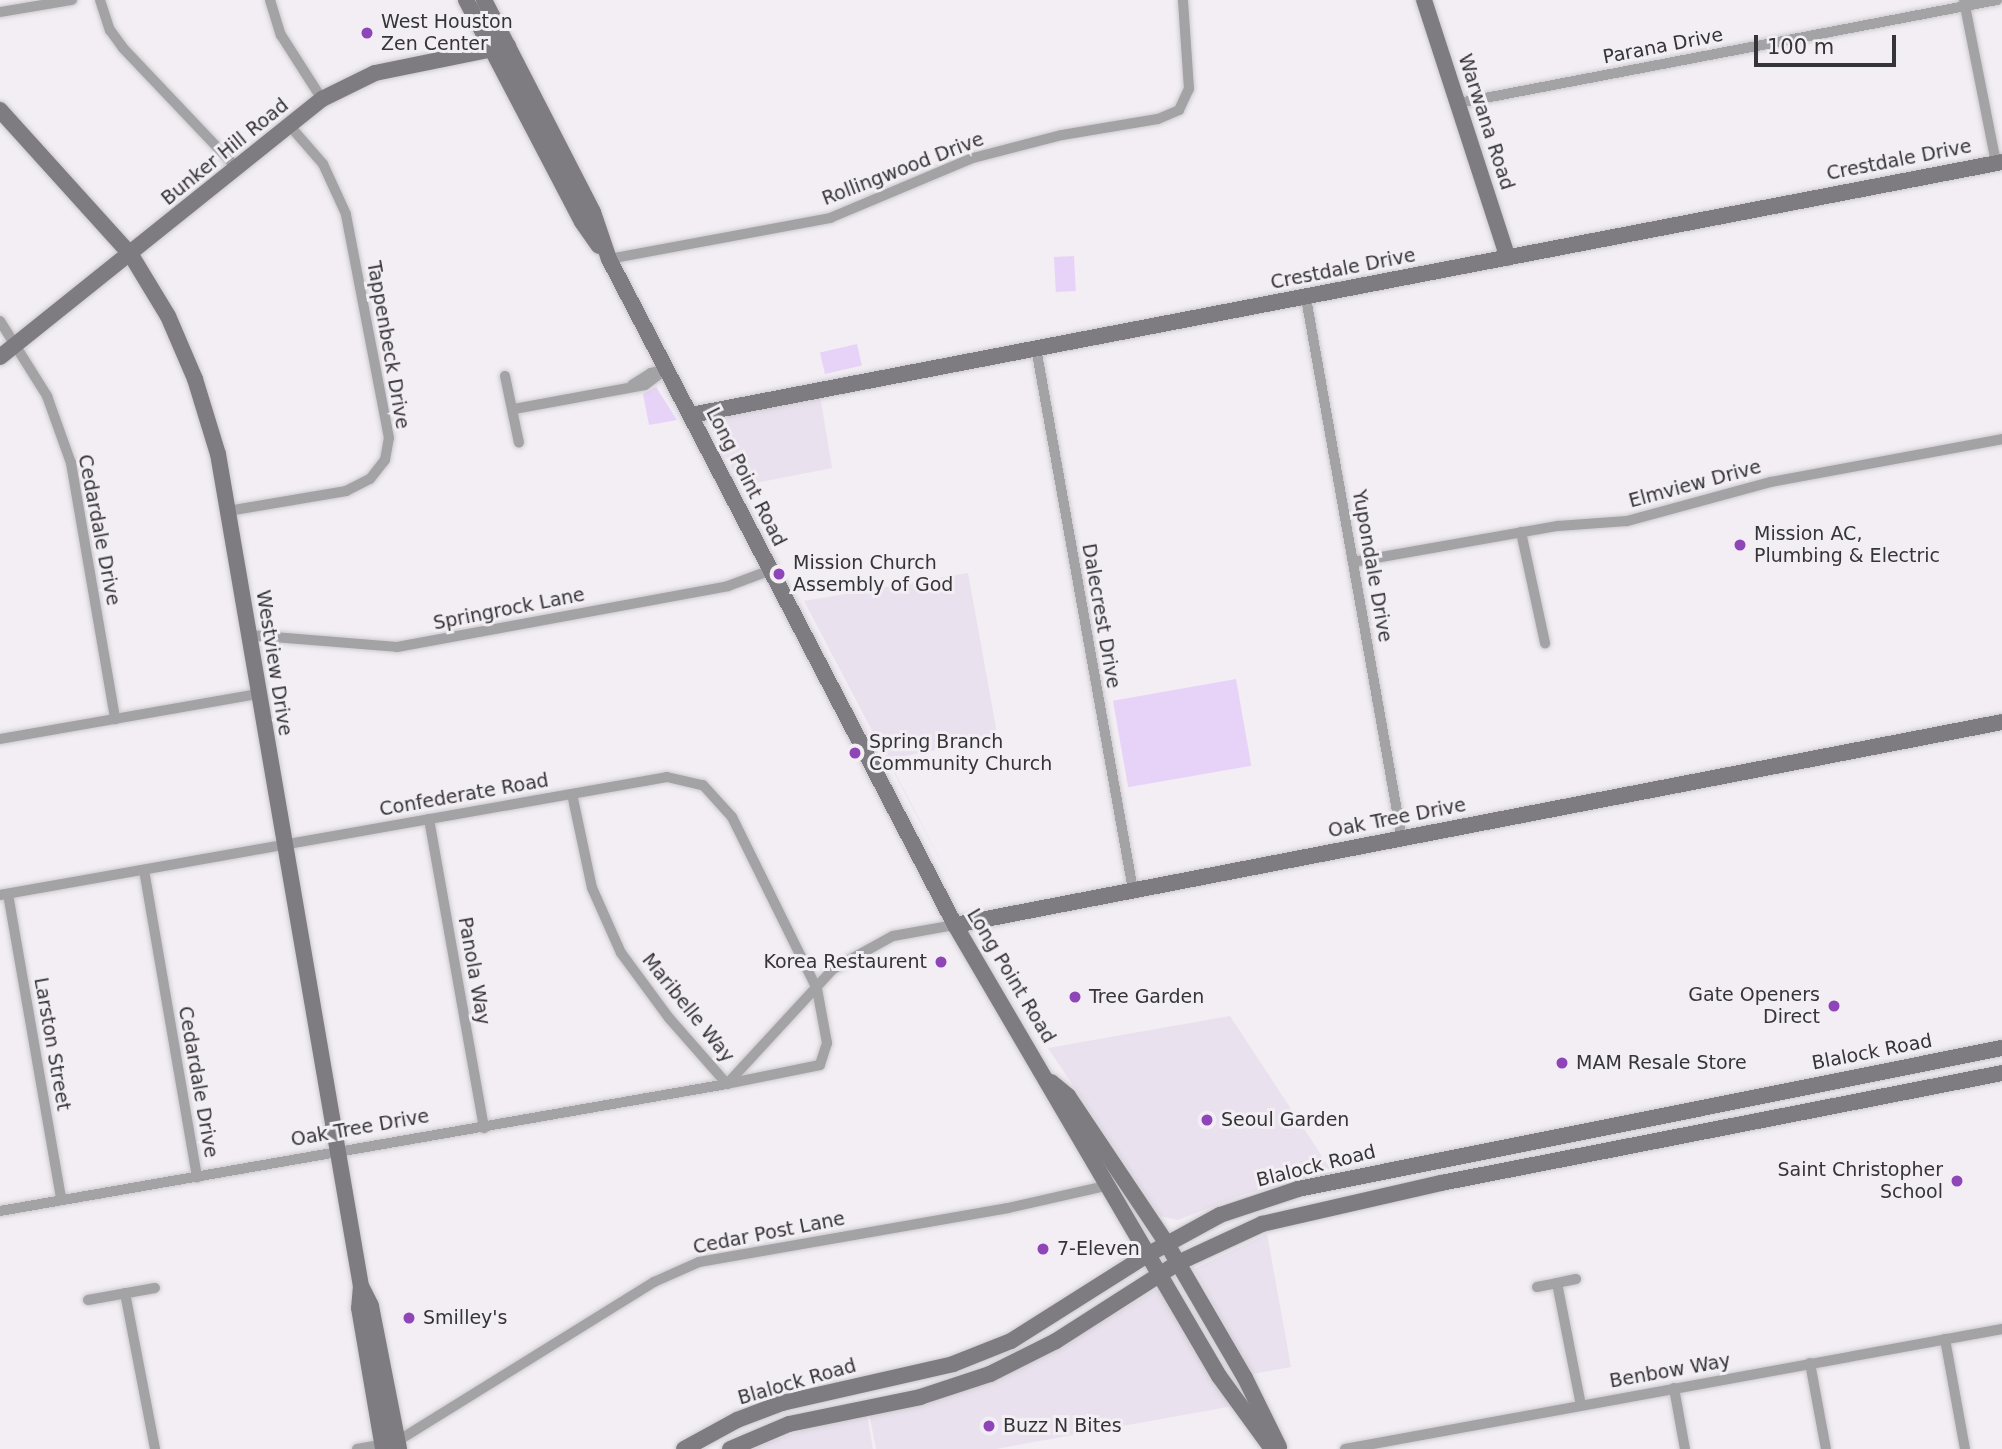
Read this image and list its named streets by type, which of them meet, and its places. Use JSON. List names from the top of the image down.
{
  "streets": {
    "main road": [
      "Warwana Road",
      "Bunker Hill Road",
      "Crestdale Drive",
      "Long Point Road",
      "Westview Drive",
      "Oak Tree Drive",
      "Blalock Road"
    ],
    "street": [
      "Parana Drive",
      "Rollingwood Drive",
      "Tappenbeck Drive",
      "Elmview Drive",
      "Cedardale Drive",
      "Yupondale Drive",
      "Springrock Lane",
      "Dalecrest Drive",
      "Confederate Road",
      "Panola Way",
      "Maribelle Way",
      "Larston Street",
      "Cedar Post Lane",
      "Benbow Way"
    ]
  },
  "crossings": [
    ["Parana Drive", "Warwana Road"],
    ["Warwana Road", "Crestdale Drive"],
    ["Bunker Hill Road", "Tappenbeck Drive"],
    ["Bunker Hill Road", "Long Point Road"],
    ["Bunker Hill Road", "Cedardale Drive"],
    ["Bunker Hill Road", "Westview Drive"],
    ["Crestdale Drive", "Long Point Road"],
    ["Crestdale Drive", "Yupondale Drive"],
    ["Crestdale Drive", "Dalecrest Drive"],
    ["Rollingwood Drive", "Long Point Road"],
    ["Tappenbeck Drive", "Westview Drive"],
    ["Long Point Road", "Springrock Lane"],
    ["Long Point Road", "Oak Tree Drive"],
    ["Long Point Road", "Blalock Road"],
    ["Long Point Road", "Cedar Post Lane"],
    ["Elmview Drive", "Yupondale Drive"],
    ["Cedardale Drive", "Confederate Road"],
    ["Cedardale Drive", "Oak Tree Drive"],
    ["Yupondale Drive", "Oak Tree Drive"],
    ["Springrock Lane", "Westview Drive"],
    ["Dalecrest Drive", "Oak Tree Drive"],
    ["Westview Drive", "Confederate Road"],
    ["Westview Drive", "Oak Tree Drive"],
    ["Westview Drive", "Cedar Post Lane"],
    ["Confederate Road", "Oak Tree Drive"],
    ["Confederate Road", "Panola Way"],
    ["Confederate Road", "Maribelle Way"],
    ["Confederate Road", "Larston Street"],
    ["Oak Tree Drive", "Panola Way"],
    ["Oak Tree Drive", "Maribelle Way"],
    ["Oak Tree Drive", "Larston Street"]
  ],
  "places": [
    "West Houston Zen Center",
    "Mission AC, Plumbing & Electric",
    "Mission Church Assembly of God",
    "Spring Branch Community Church",
    "Korea Restaurent",
    "Tree Garden",
    "Gate Openers Direct",
    "MAM Resale Store",
    "Seoul Garden",
    "Saint Christopher School",
    "7-Eleven",
    "Smilley's",
    "Buzz N Bites"
  ],
  "scale_bar": "100 m"
}
